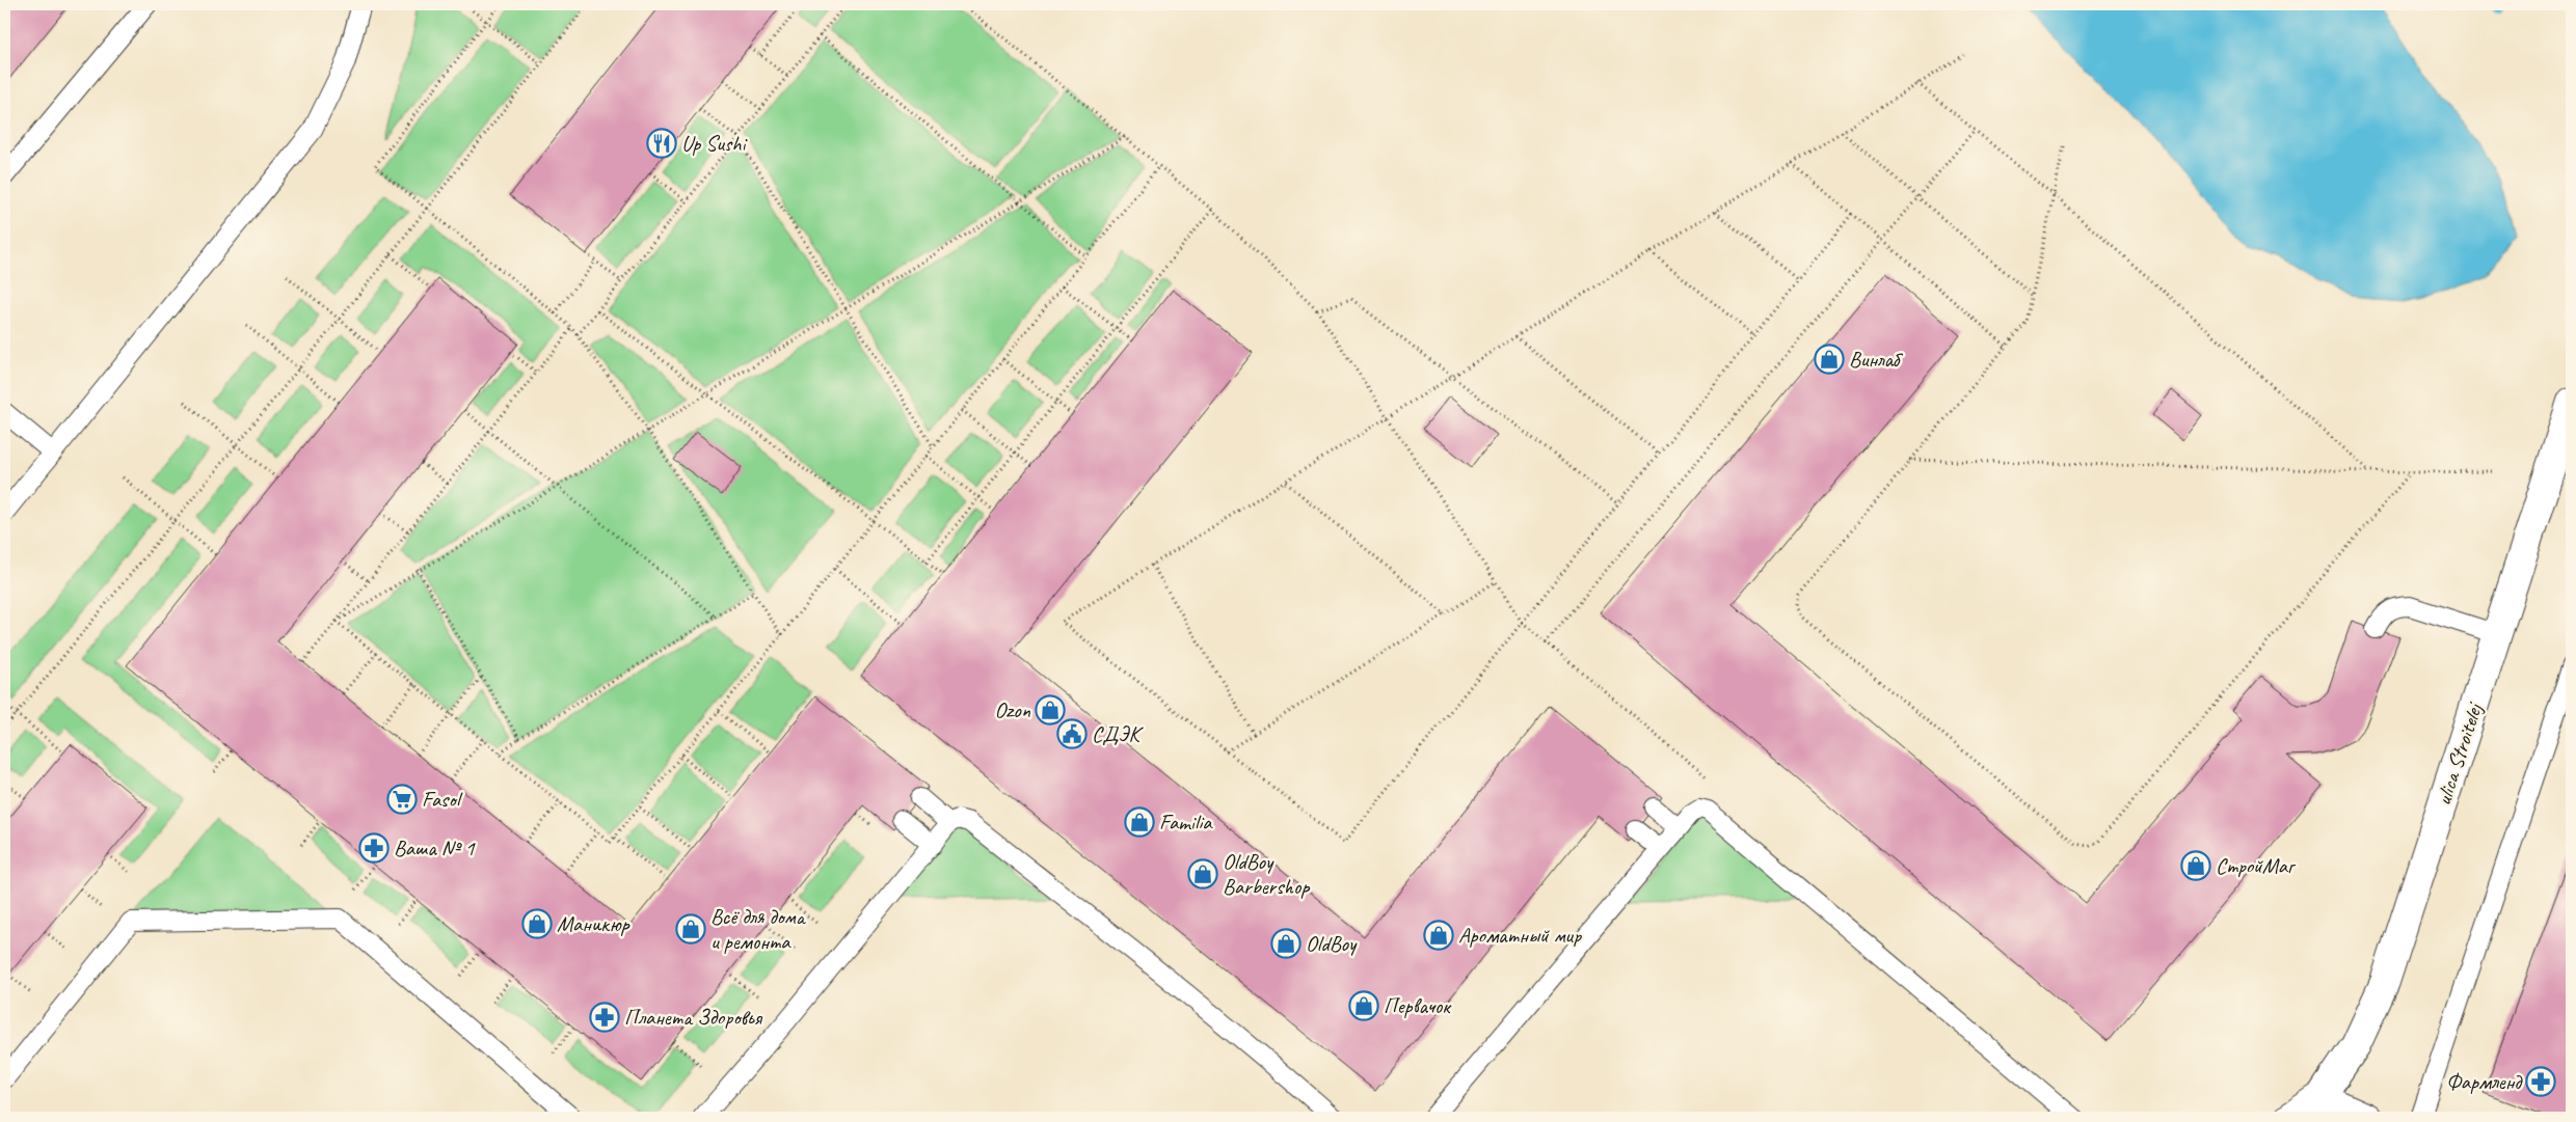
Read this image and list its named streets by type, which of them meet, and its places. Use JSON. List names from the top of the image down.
{
  "streets": {
    "street": ["ulica Stroitelej"]
  },
  "places": {
    "restaurant": ["Up Sushi"],
    "shop": [
      "Винлаб",
      "Ozon",
      "Familia",
      "СтройМаг",
      "OldBoy Barbershop",
      "Маникюр",
      "Всё для дома и ремонта",
      "Ароматный мир",
      "OldBoy",
      "Первачок"
    ],
    "public building": ["СДЭК"],
    "supermarket": ["Fasol"],
    "pharmacy": ["Ваша № 1", "Планета Здоровья", "Фармленд"]
  }
}
